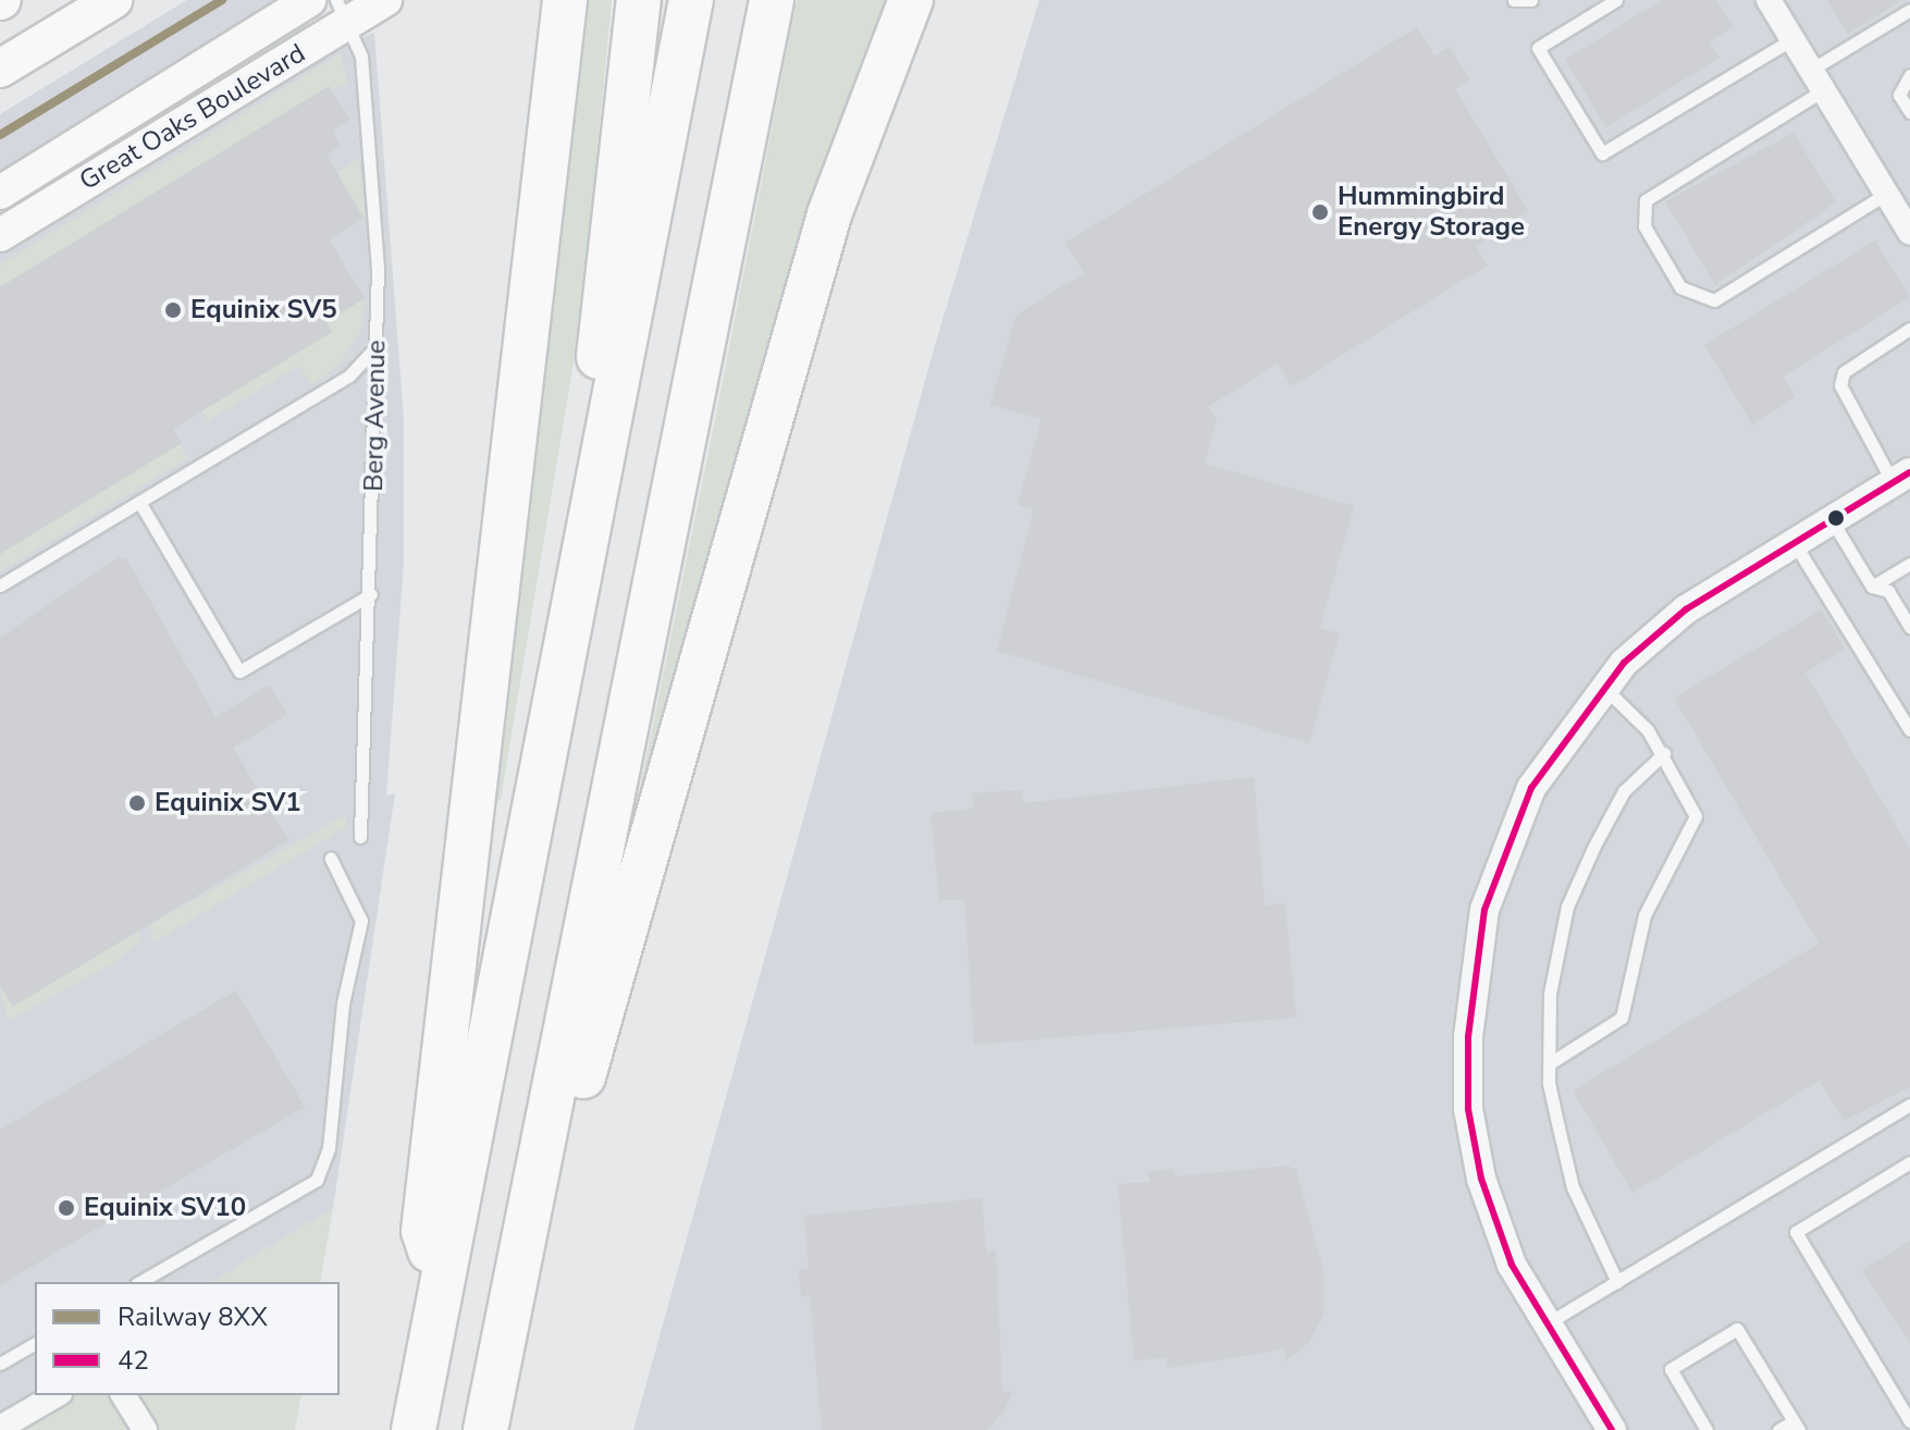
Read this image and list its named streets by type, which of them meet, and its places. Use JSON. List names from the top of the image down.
{
  "streets": {
    "main road": ["Great Oaks Boulevard"],
    "lane": ["Berg Avenue"]
  },
  "crossings": [
    ["Great Oaks Boulevard", "Berg Avenue"]
  ],
  "places": [
    "Hummingbird Energy Storage",
    "Equinix SV5",
    "Equinix SV1",
    "Equinix SV10"
  ],
  "lines": ["rail line 8XX", "transit line 42"],
  "legend": ["Railway 8XX", "42"]
}
